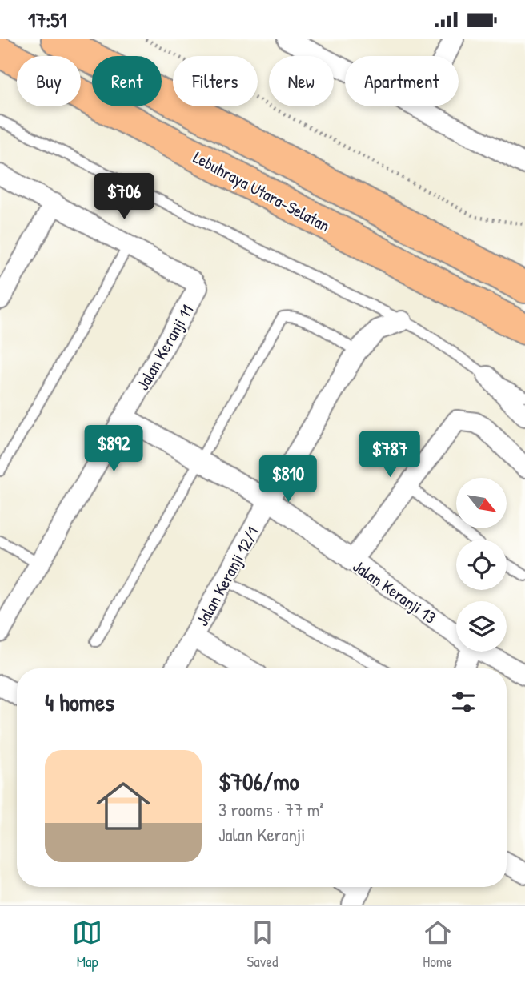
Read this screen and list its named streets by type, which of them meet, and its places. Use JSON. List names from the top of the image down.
{
  "streets": {
    "highway": ["Lebuhraya Utara–Selatan"],
    "street": ["Jalan Keranji 11", "Jalan Keranji 12/1", "Jalan Keranji 13"]
  },
  "crossings": [
    ["Jalan Keranji 11", "Jalan Keranji 13"],
    ["Jalan Keranji 12/1", "Jalan Keranji 13"]
  ],
  "north": "bottom right",
  "page": {
    "status": "17:51",
    "chip": [
      "Buy",
      "Rent",
      "Filters",
      "New",
      "Apartment"
    ],
    "price": [
      "$706",
      "$892",
      "$787",
      "$810"
    ],
    "heading": "4 homes",
    "list": [
      {
        "name": "$706/mo",
        "note": "3 rooms · 77 m² · Jalan Keranji"
      }
    ],
    "tabs": ["Map", "Saved", "Home"]
  }
}
